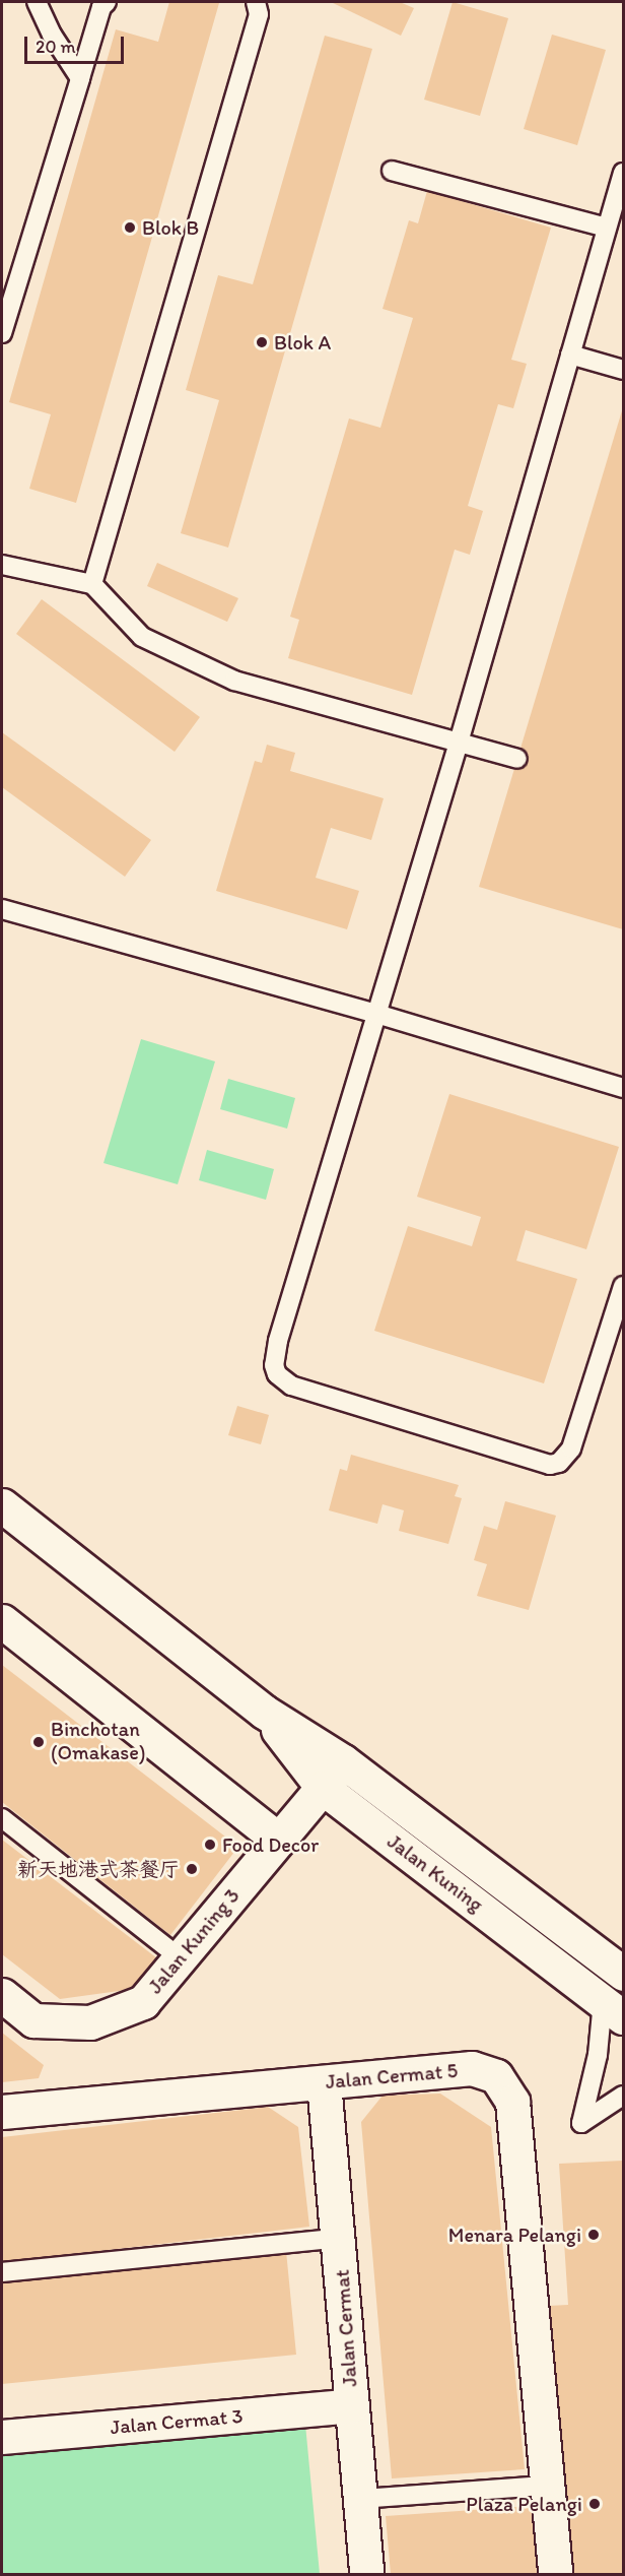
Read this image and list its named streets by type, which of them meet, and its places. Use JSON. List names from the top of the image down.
{
  "streets": {
    "street": [
      "Jalan Kuning",
      "Jalan Kuning 3",
      "Jalan Cermat 5",
      "Jalan Cermat",
      "Jalan Cermat 3"
    ]
  },
  "crossings": [
    ["Jalan Kuning", "Jalan Kuning 3"],
    ["Jalan Cermat 5", "Jalan Cermat"],
    ["Jalan Cermat", "Jalan Cermat 3"]
  ],
  "places": [
    "Blok B",
    "Blok A",
    "Binchotan (Omakase)",
    "Food Decor",
    "新天地港式茶餐厅",
    "Menara Pelangi",
    "Plaza Pelangi"
  ],
  "scale_bar": "20 m"
}
